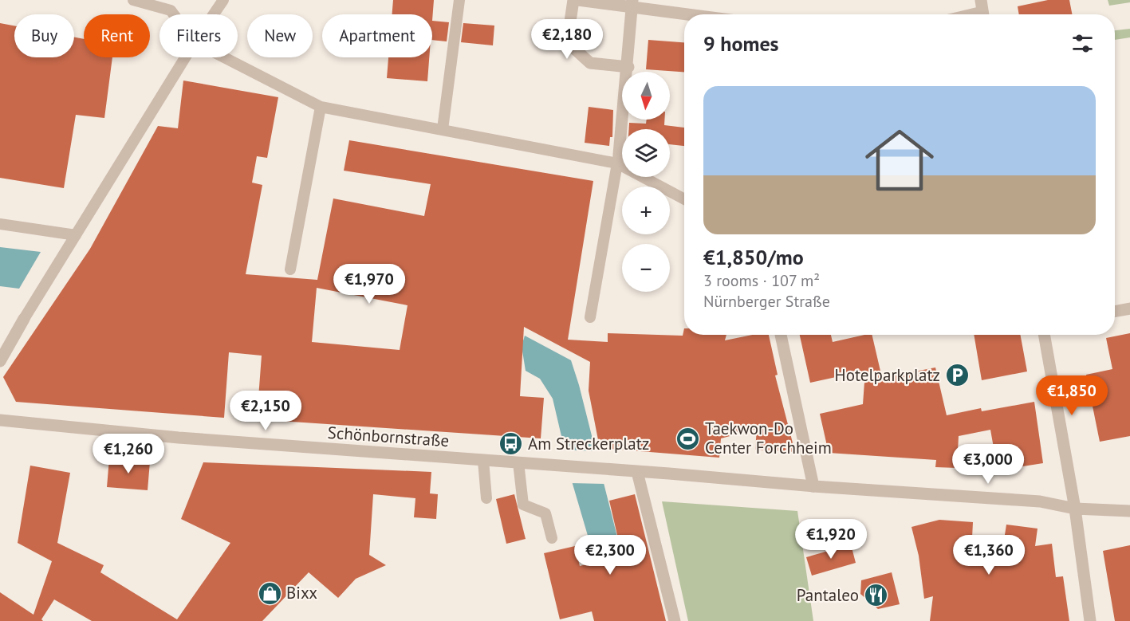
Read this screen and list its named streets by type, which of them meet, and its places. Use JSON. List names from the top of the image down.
{
  "streets": {
    "street": ["Schönbornstraße"]
  },
  "places": {
    "parking": ["Hotelparkplatz"],
    "sports": ["Taekwon-Do Center Forchheim"],
    "bus stop": ["Am Streckerplatz"],
    "shop": ["Bixx"],
    "restaurant": ["Pantaleo"]
  },
  "north": "bottom",
  "page": {
    "chip": [
      "Buy",
      "Rent",
      "Filters",
      "New",
      "Apartment"
    ],
    "heading": "9 homes",
    "price": [
      "€2,180",
      "€1,970",
      "€1,850",
      "€2,150",
      "€1,260",
      "€3,000",
      "€1,920",
      "€2,300",
      "€1,360"
    ],
    "map_buttons": ["+", "−"],
    "list": [
      {
        "name": "€1,850/mo",
        "note": "3 rooms · 107 m² · Nürnberger Straße"
      }
    ]
  }
}
